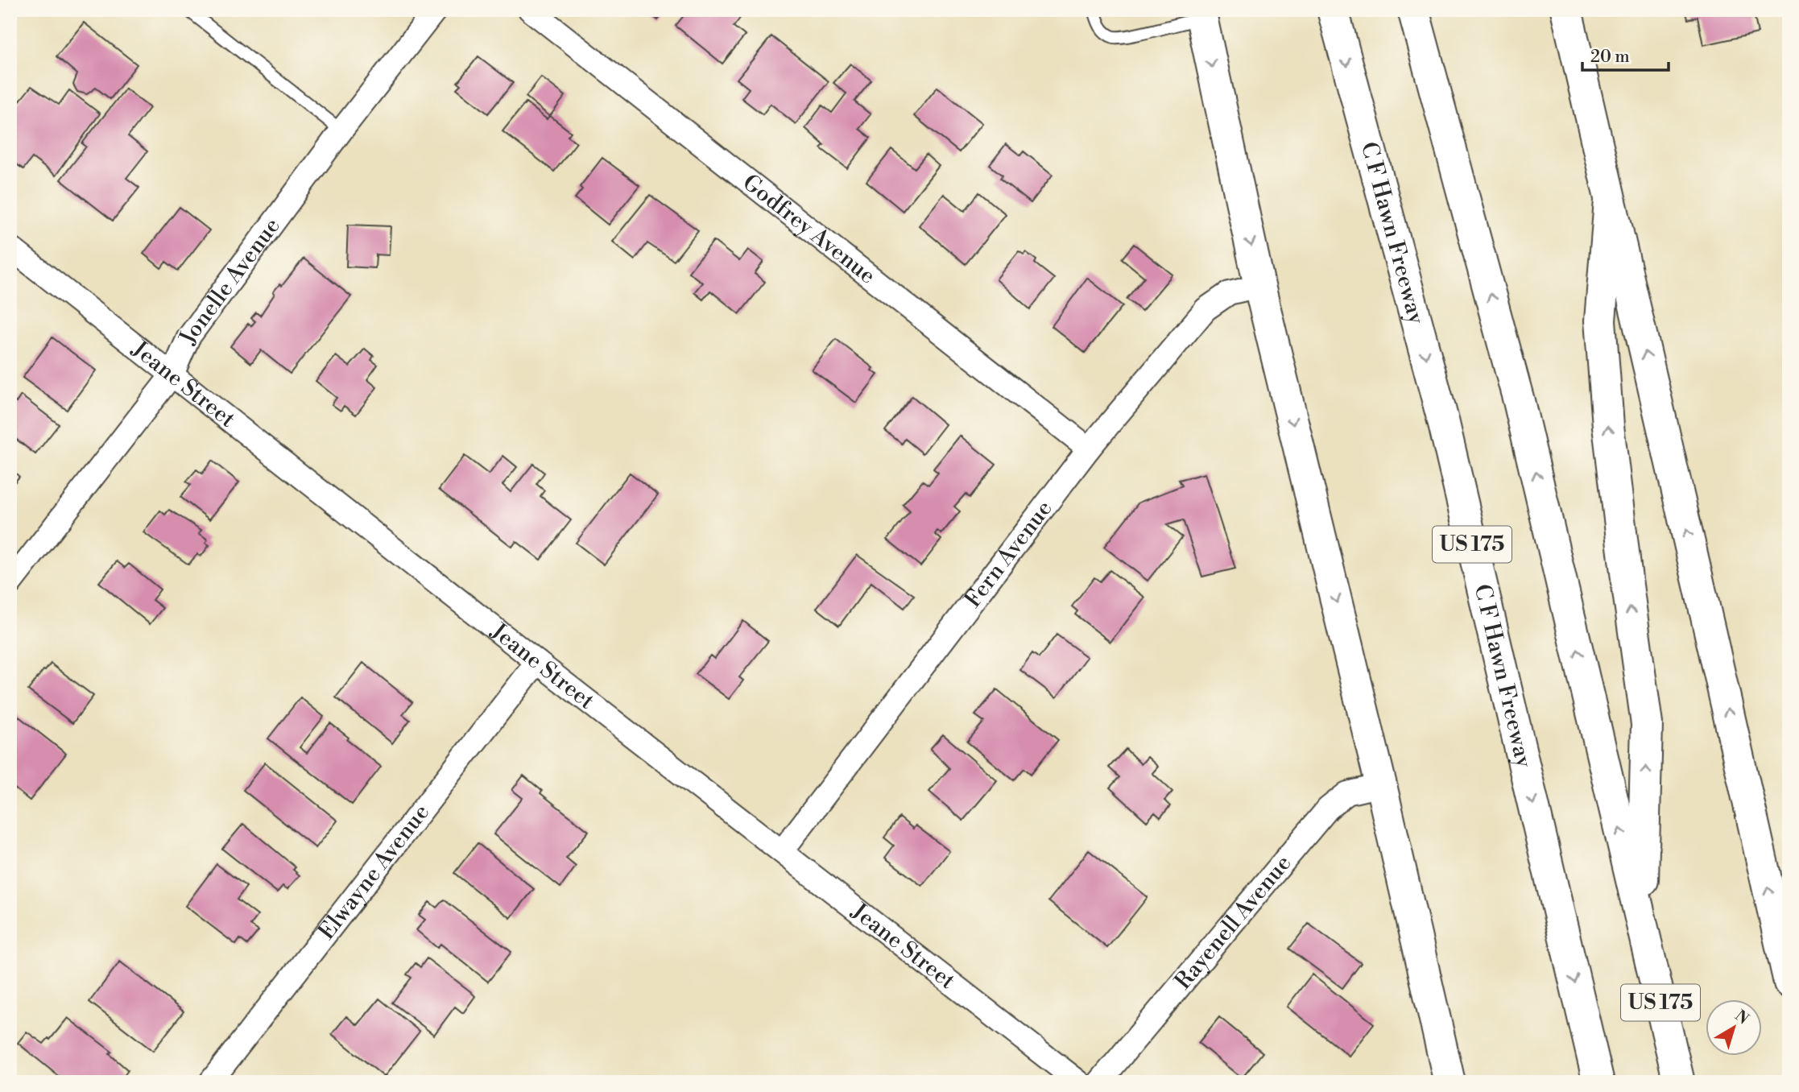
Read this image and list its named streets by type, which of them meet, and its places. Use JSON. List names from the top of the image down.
{
  "streets": {
    "main road": ["C F Hawn Freeway", "US 175"],
    "street": [
      "Godfrey Avenue",
      "Jonelle Avenue",
      "Jeane Street",
      "Fern Avenue",
      "Elwayne Avenue",
      "Rayenell Avenue"
    ]
  },
  "crossings": [
    ["Godfrey Avenue", "Fern Avenue"],
    ["Jonelle Avenue", "Jeane Street"],
    ["Jeane Street", "Fern Avenue"],
    ["Jeane Street", "Elwayne Avenue"]
  ],
  "scale_bar": "20 m",
  "north": "top right"
}
